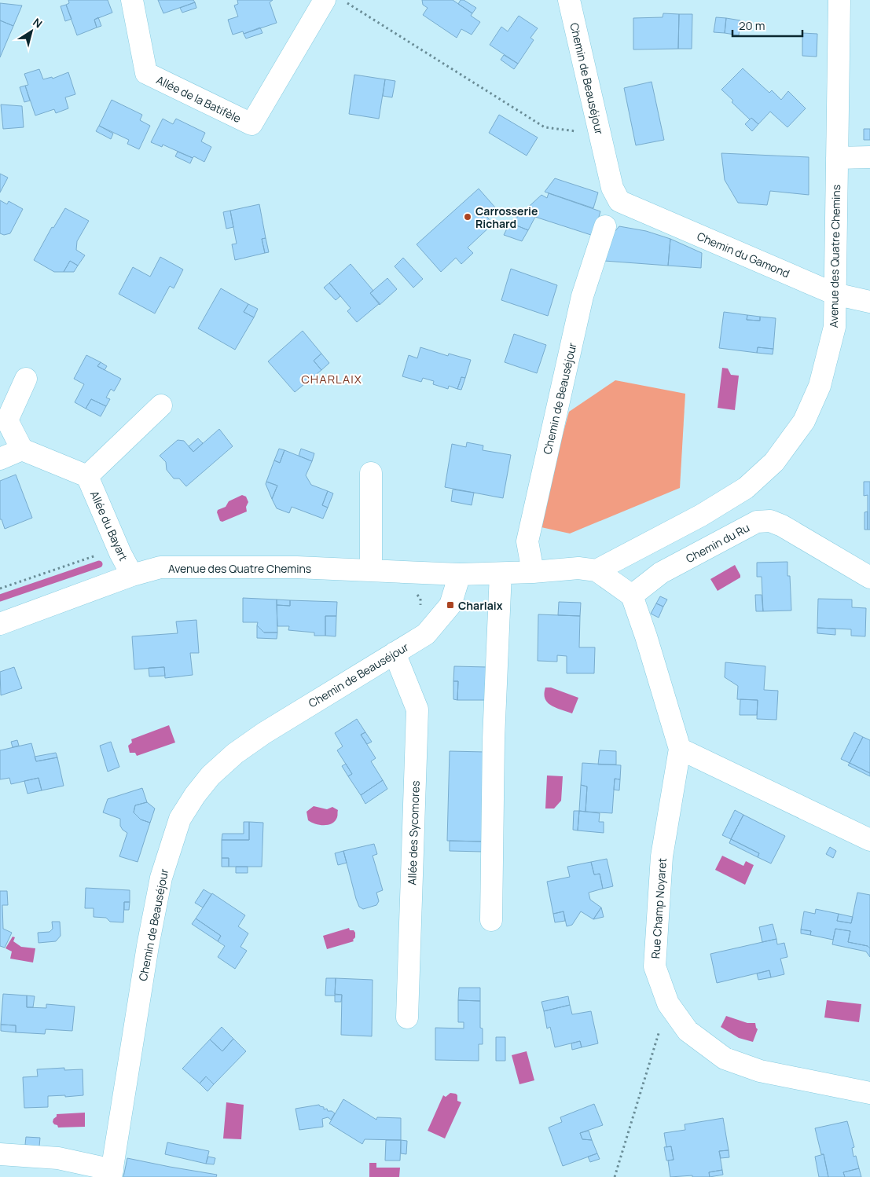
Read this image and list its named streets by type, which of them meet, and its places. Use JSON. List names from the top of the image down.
{
  "streets": {
    "street": [
      "Chemin de Beauséjour",
      "Allée de la Batifèle",
      "Chemin du Gamond",
      "Avenue des Quatre Chemins",
      "Allée du Bayart",
      "Chemin du Ru",
      "Allée des Sycomores",
      "Rue Champ Noyaret"
    ]
  },
  "crossings": [
    ["Chemin de Beauséjour", "Chemin du Gamond"],
    ["Chemin de Beauséjour", "Avenue des Quatre Chemins"],
    ["Chemin de Beauséjour", "Allée des Sycomores"],
    ["Chemin du Gamond", "Avenue des Quatre Chemins"],
    ["Avenue des Quatre Chemins", "Allée du Bayart"],
    ["Chemin du Ru", "Rue Champ Noyaret"]
  ],
  "districts": ["CHARLAIX"],
  "places": {
    "other": ["Carrosserie Richard"],
    "transit": ["Charlaix"]
  },
  "scale_bar": "20 m",
  "north": "top right"
}
